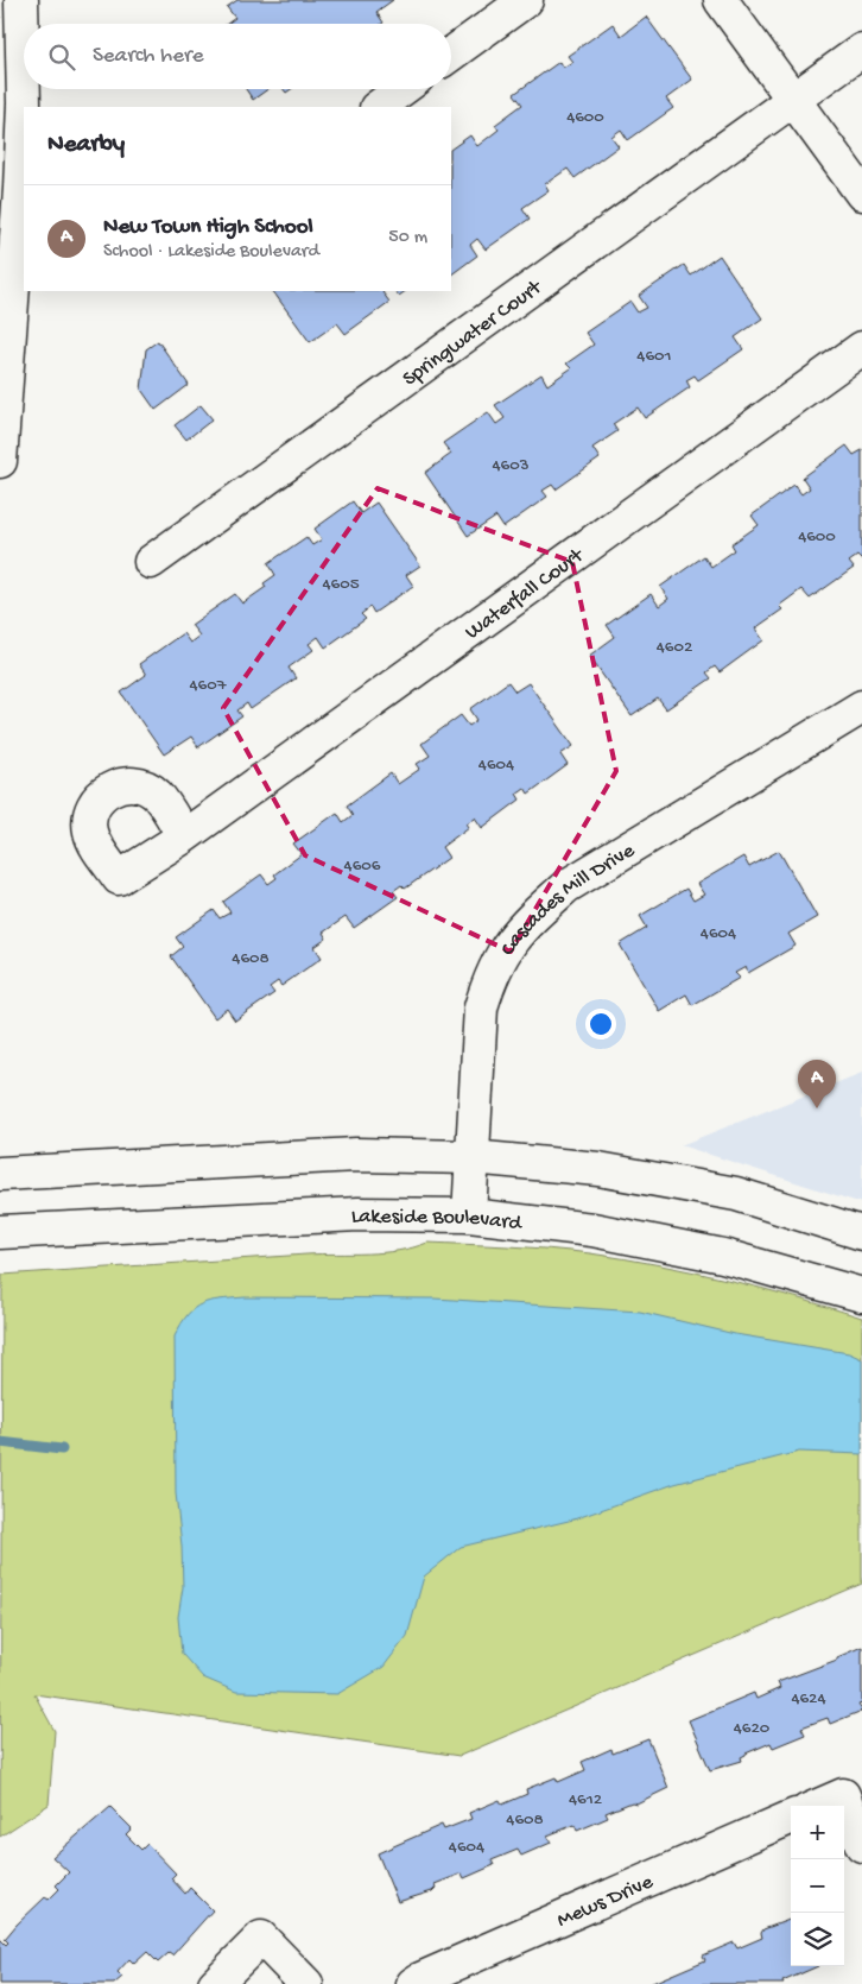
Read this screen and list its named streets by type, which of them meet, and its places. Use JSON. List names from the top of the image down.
{
  "streets": {
    "street": [
      "Springwater Court",
      "Waterfall Court",
      "Cascades Mill Drive",
      "Lakeside Boulevard",
      "Mews Drive"
    ]
  },
  "crossings": [
    ["Cascades Mill Drive", "Lakeside Boulevard"]
  ],
  "house_numbers": [
    "4600",
    "4601",
    "4603",
    "4600",
    "4605",
    "4602",
    "4607",
    "4604",
    "4606",
    "4604",
    "4608",
    "4624",
    "4620",
    "4612",
    "4608",
    "4604"
  ],
  "page": {
    "search": "Search here",
    "heading": "Nearby",
    "list": [
      {
        "mark": "A",
        "name": "New Town High School",
        "note": "School · Lakeside Boulevard",
        "value": "50 m"
      }
    ],
    "pins": "A",
    "map_buttons": ["+", "−"]
  }
}
